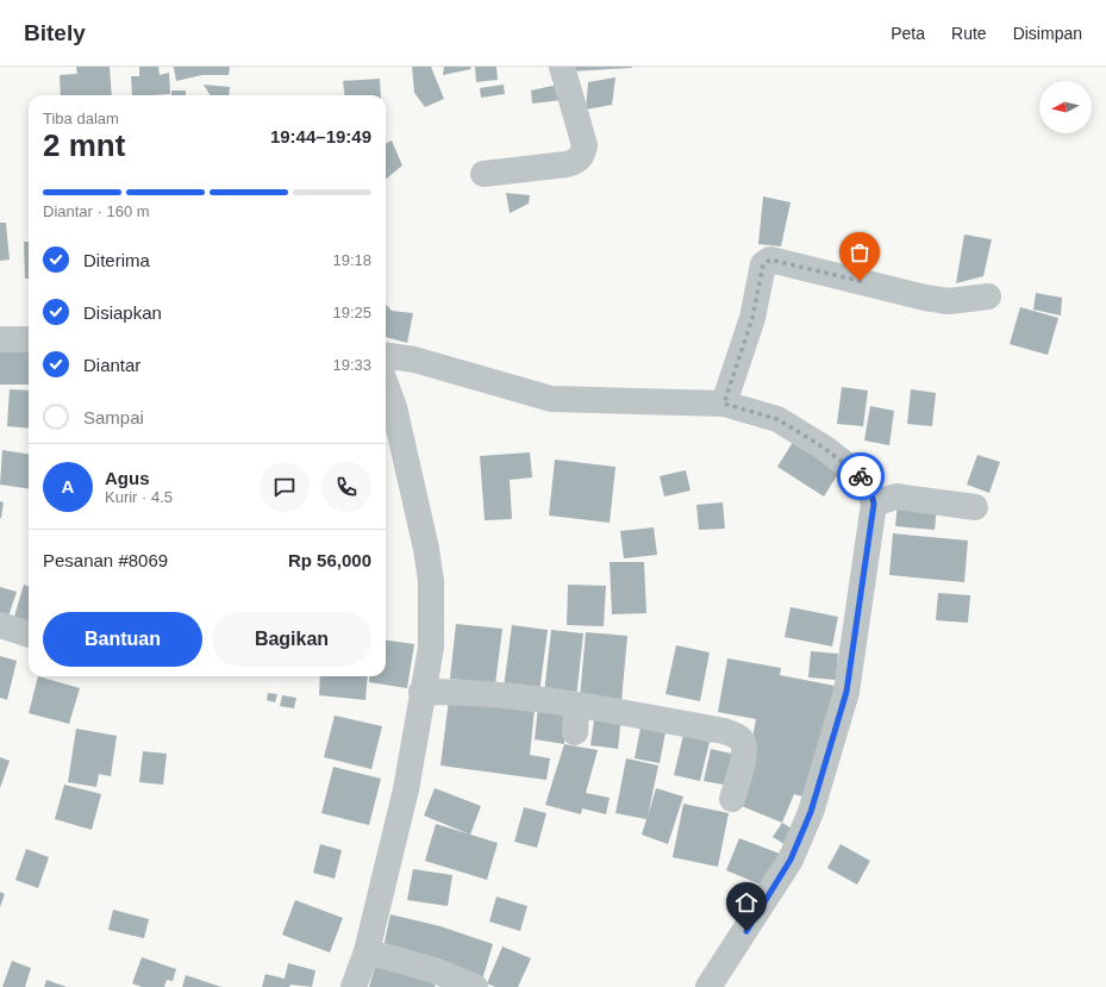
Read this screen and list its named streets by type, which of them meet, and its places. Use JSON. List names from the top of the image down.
{
  "north": "left",
  "page": {
    "header": "Bitely",
    "nav": ["Peta", "Rute", "Disimpan"],
    "heading": ["2 mnt", "Tiba dalam", "19:44–19:49"],
    "panel": [
      "Agus",
      "Kurir · 4.5",
      "Pesanan #8069",
      "Rp 56,000"
    ],
    "bar": "Diantar · 160 m",
    "list": [
      ["Diterima", "19:18"],
      ["Disiapkan", "19:25"],
      ["Diantar", "19:33"],
      "Sampai"
    ],
    "round": "A",
    "buttons": ["Bantuan", "Bagikan"]
  }
}
